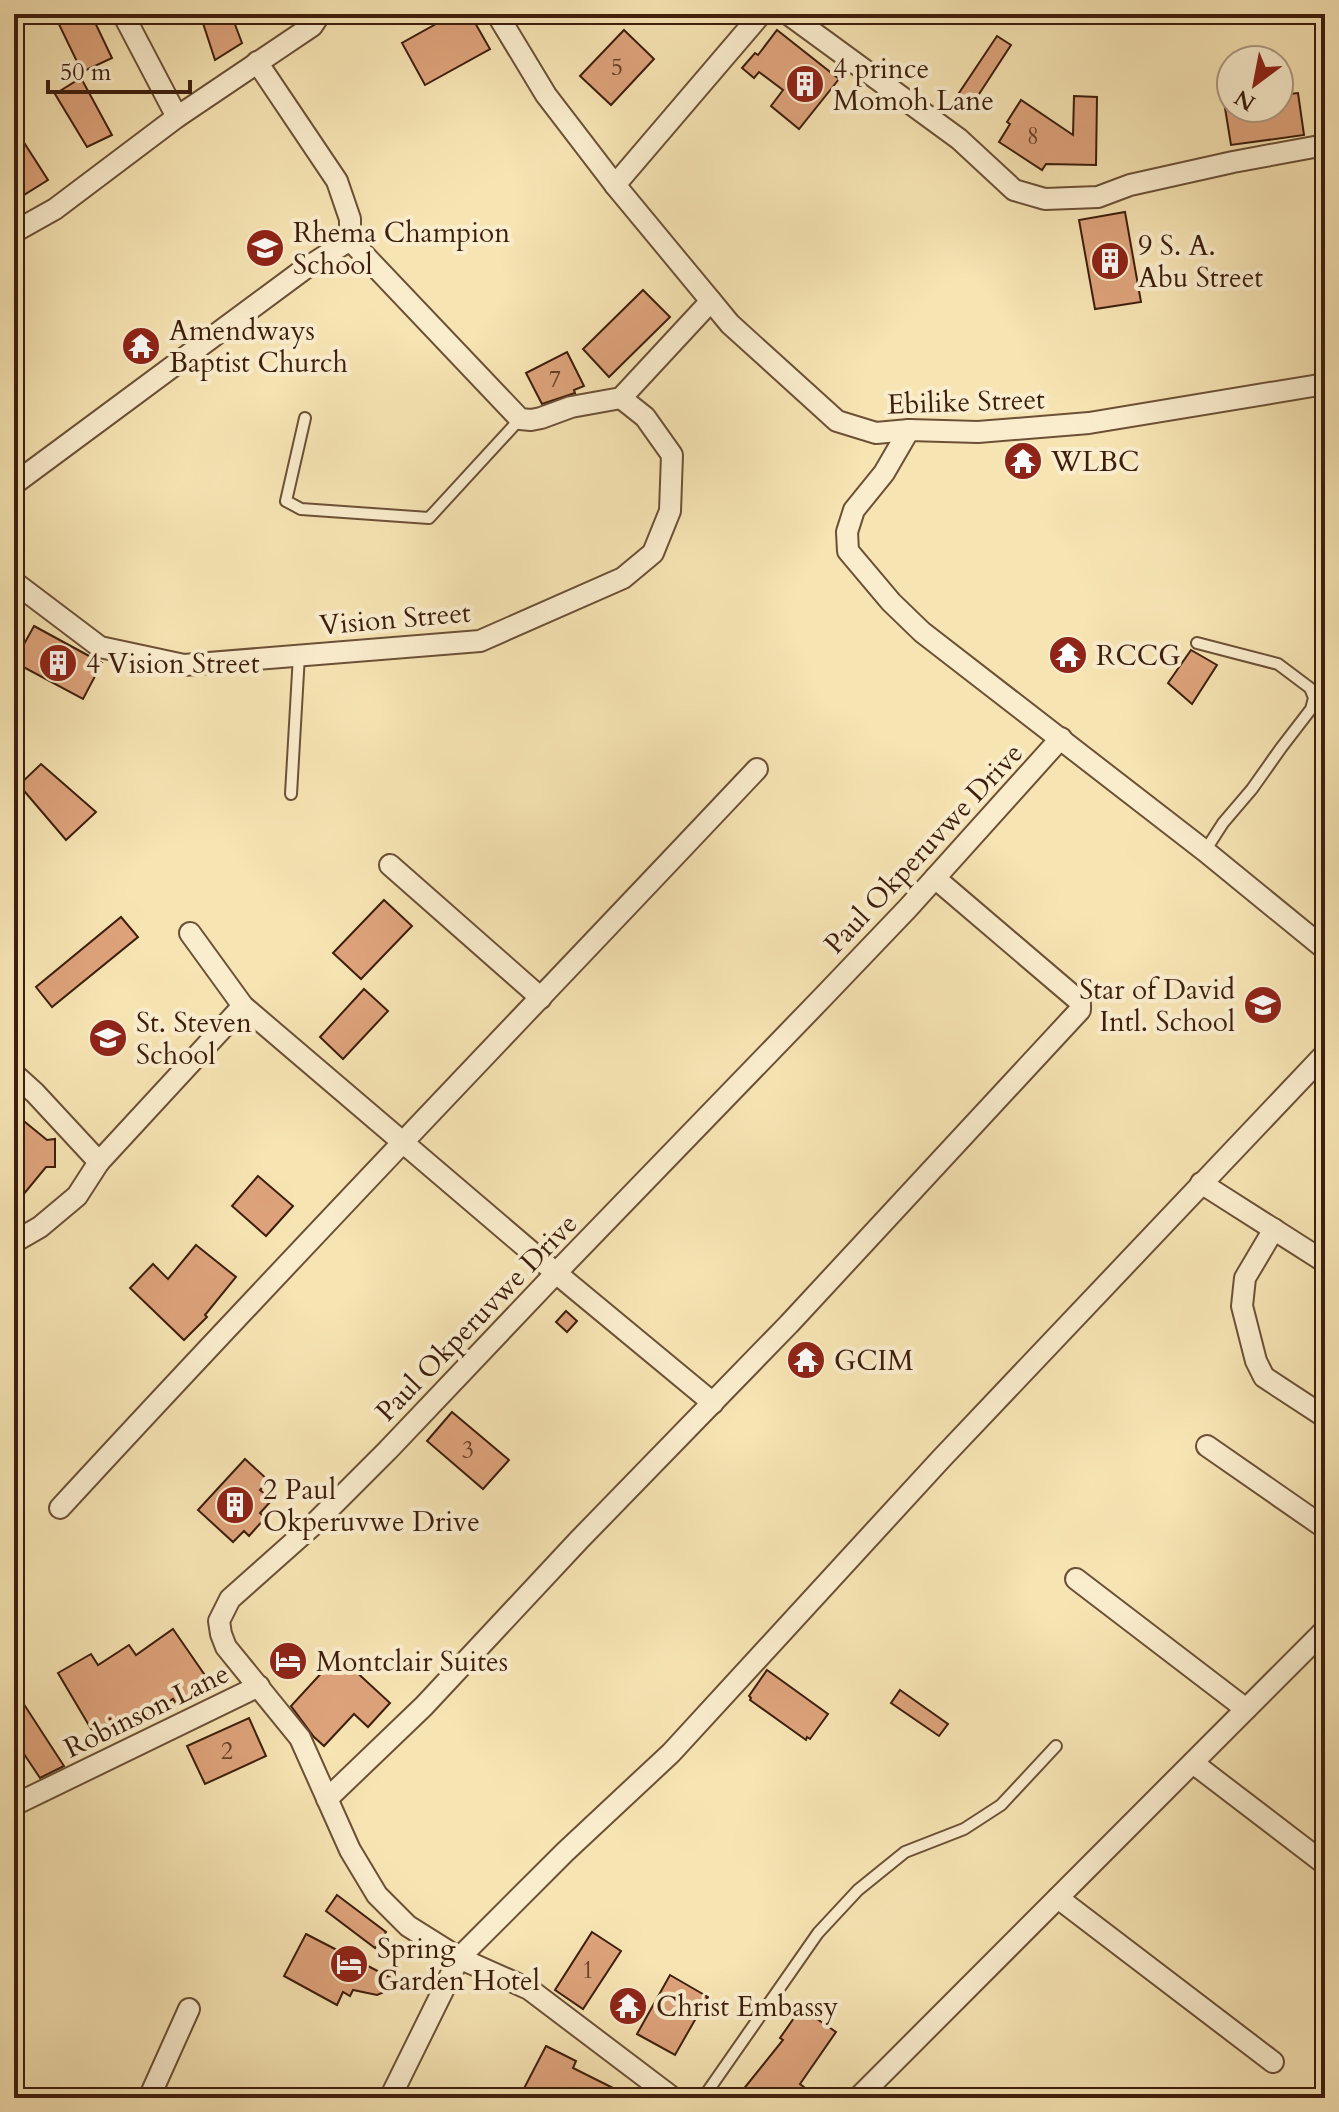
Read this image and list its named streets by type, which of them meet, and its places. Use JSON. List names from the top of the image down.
{
  "streets": {
    "street": [
      "Ebilike Street",
      "Vision Street",
      "Paul Okperuvwe Drive",
      "Robinson Lane"
    ]
  },
  "crossings": [
    ["Paul Okperuvwe Drive", "Robinson Lane"]
  ],
  "places": {
    "building": [
      "4 prince Momoh Lane",
      "9 S. A. Abu Street",
      "4 Vision Street",
      "2 Paul Okperuvwe Drive"
    ],
    "school or university": ["Rhema Champion School", "Star of David Intl. School", "St. Steven School"],
    "temple": [
      "Amendways Baptist Church",
      "WLBC",
      "RCCG",
      "GCIM",
      "Christ Embassy"
    ],
    "hotel": ["Montclair Suites", "Spring Garden Hotel"]
  },
  "house_numbers": [
    "5",
    "8",
    "7",
    "3",
    "2",
    "1"
  ],
  "scale_bar": "50 m",
  "north": "bottom left"
}
